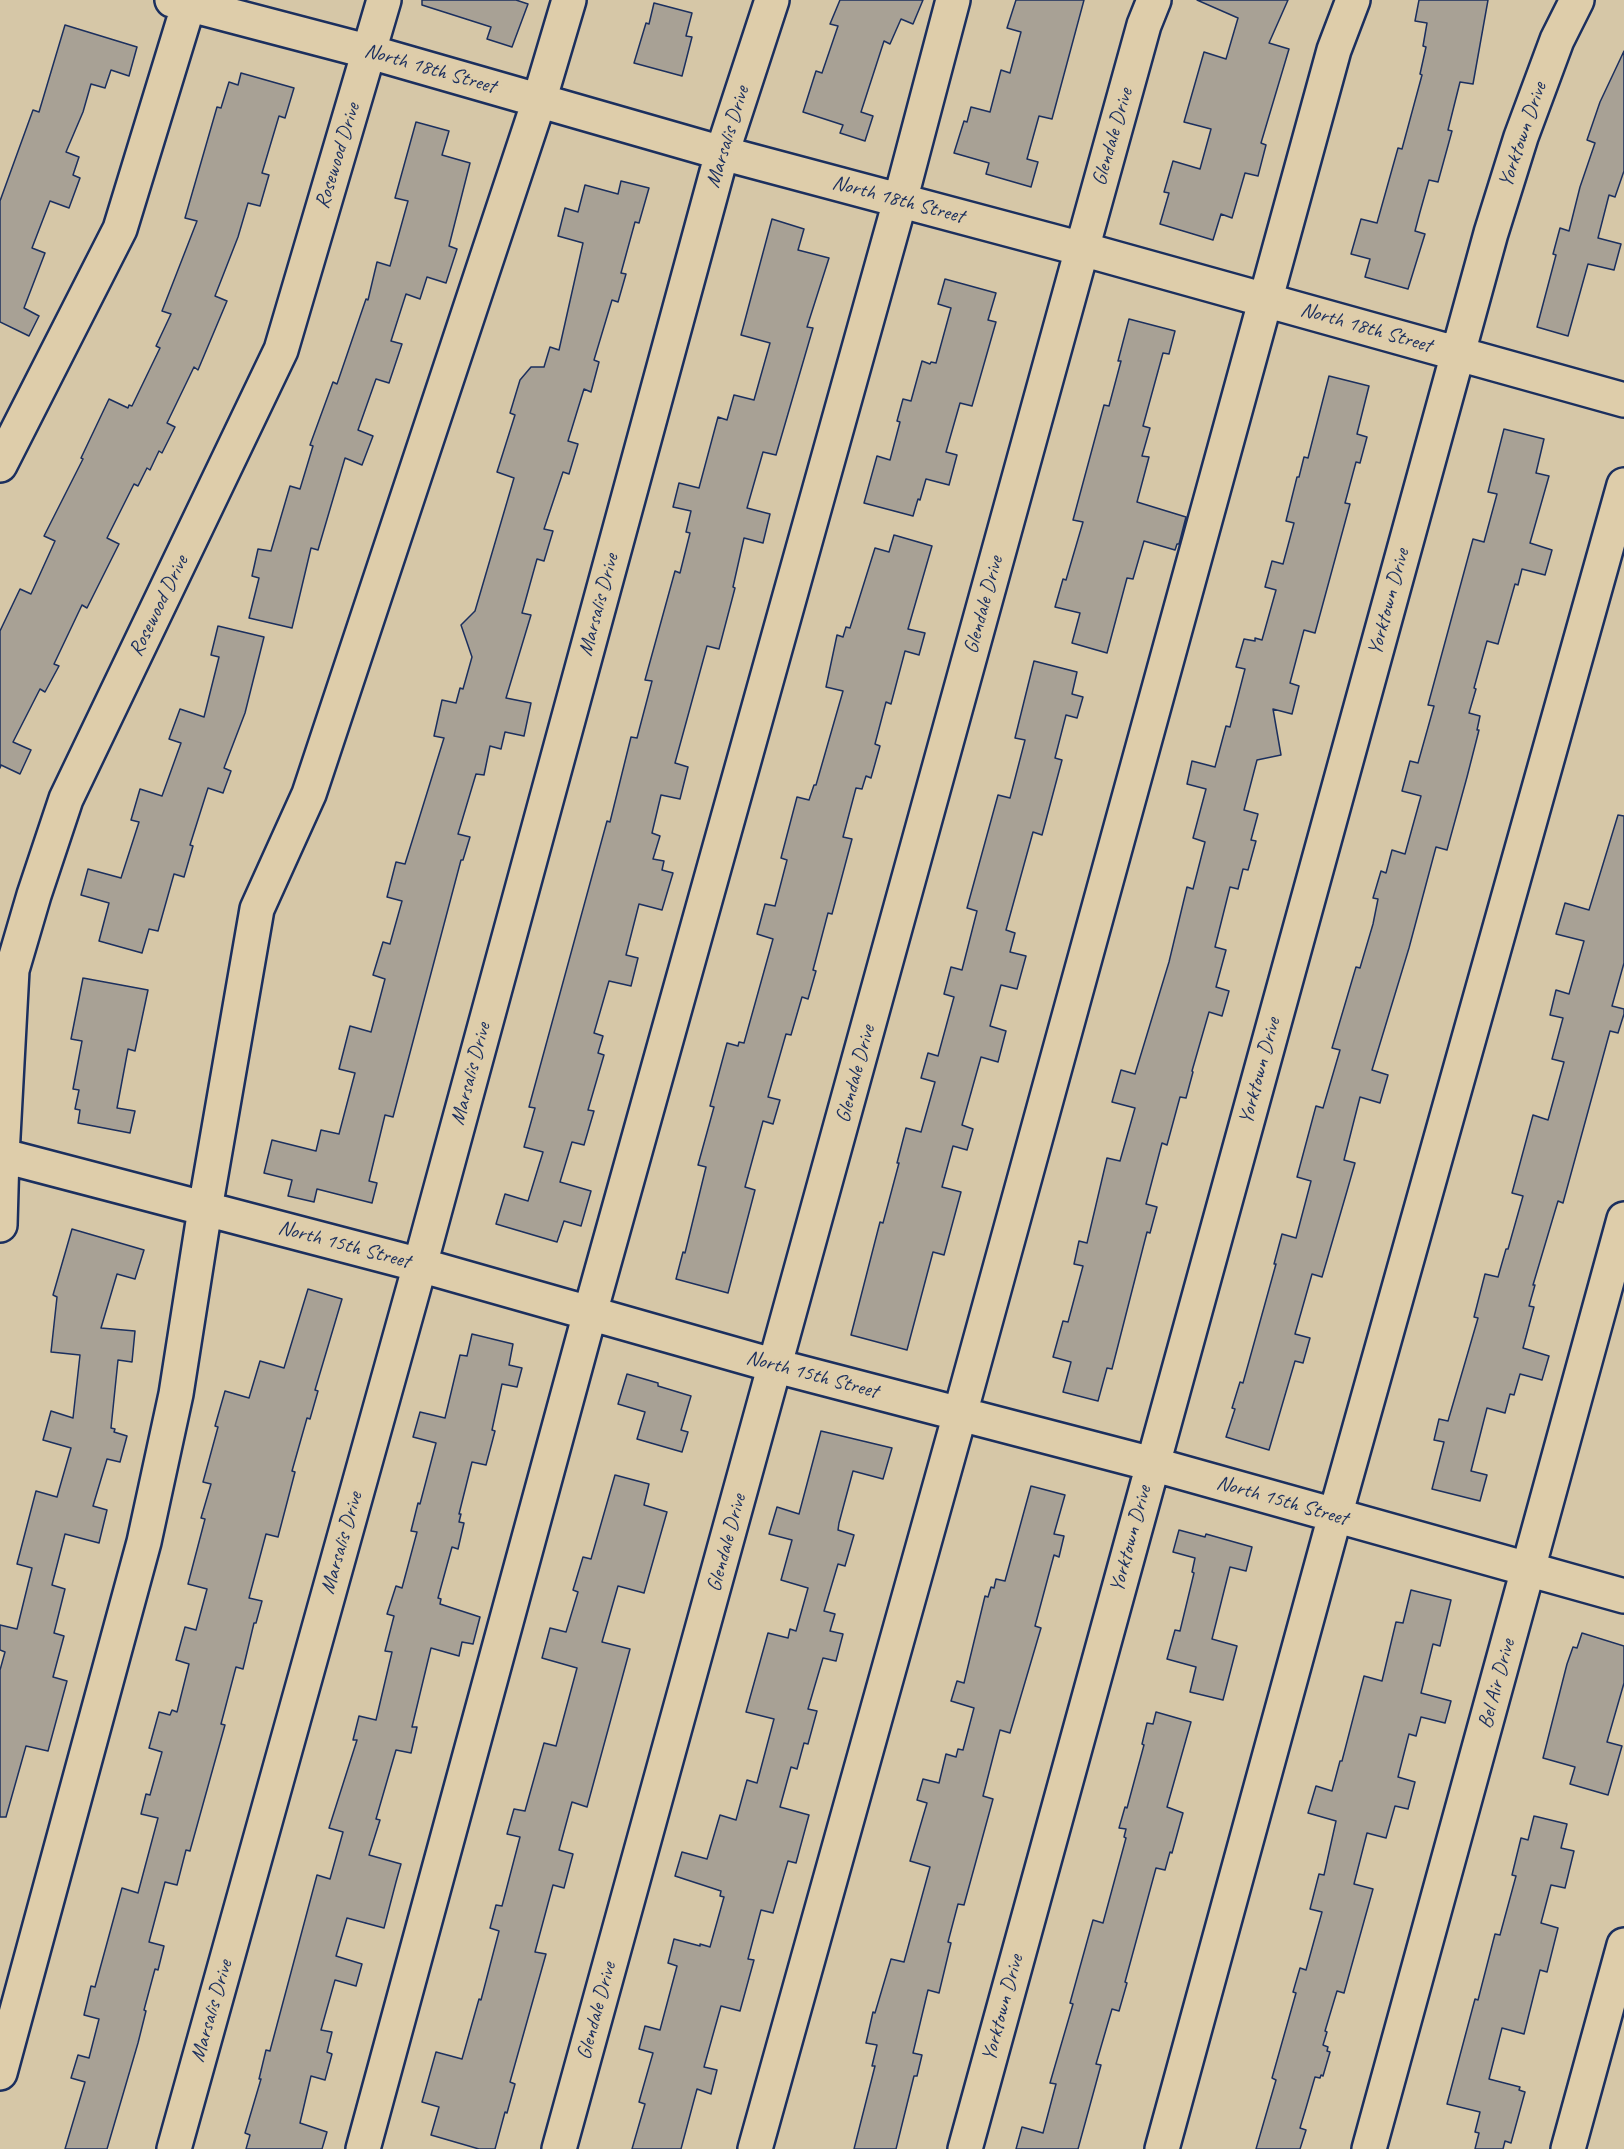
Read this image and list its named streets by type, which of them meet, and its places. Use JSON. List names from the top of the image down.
{
  "streets": {
    "street": [
      "North 18th Street",
      "Yorktown Drive",
      "Marsalis Drive",
      "Glendale Drive",
      "Rosewood Drive",
      "North 15th Street",
      "Bel Air Drive"
    ]
  },
  "crossings": [
    ["North 18th Street", "Yorktown Drive"],
    ["North 18th Street", "Marsalis Drive"],
    ["North 18th Street", "Glendale Drive"],
    ["North 18th Street", "Rosewood Drive"],
    ["Yorktown Drive", "North 15th Street"],
    ["Marsalis Drive", "North 15th Street"],
    ["Glendale Drive", "North 15th Street"],
    ["Rosewood Drive", "North 15th Street"],
    ["North 15th Street", "Bel Air Drive"]
  ]
}
